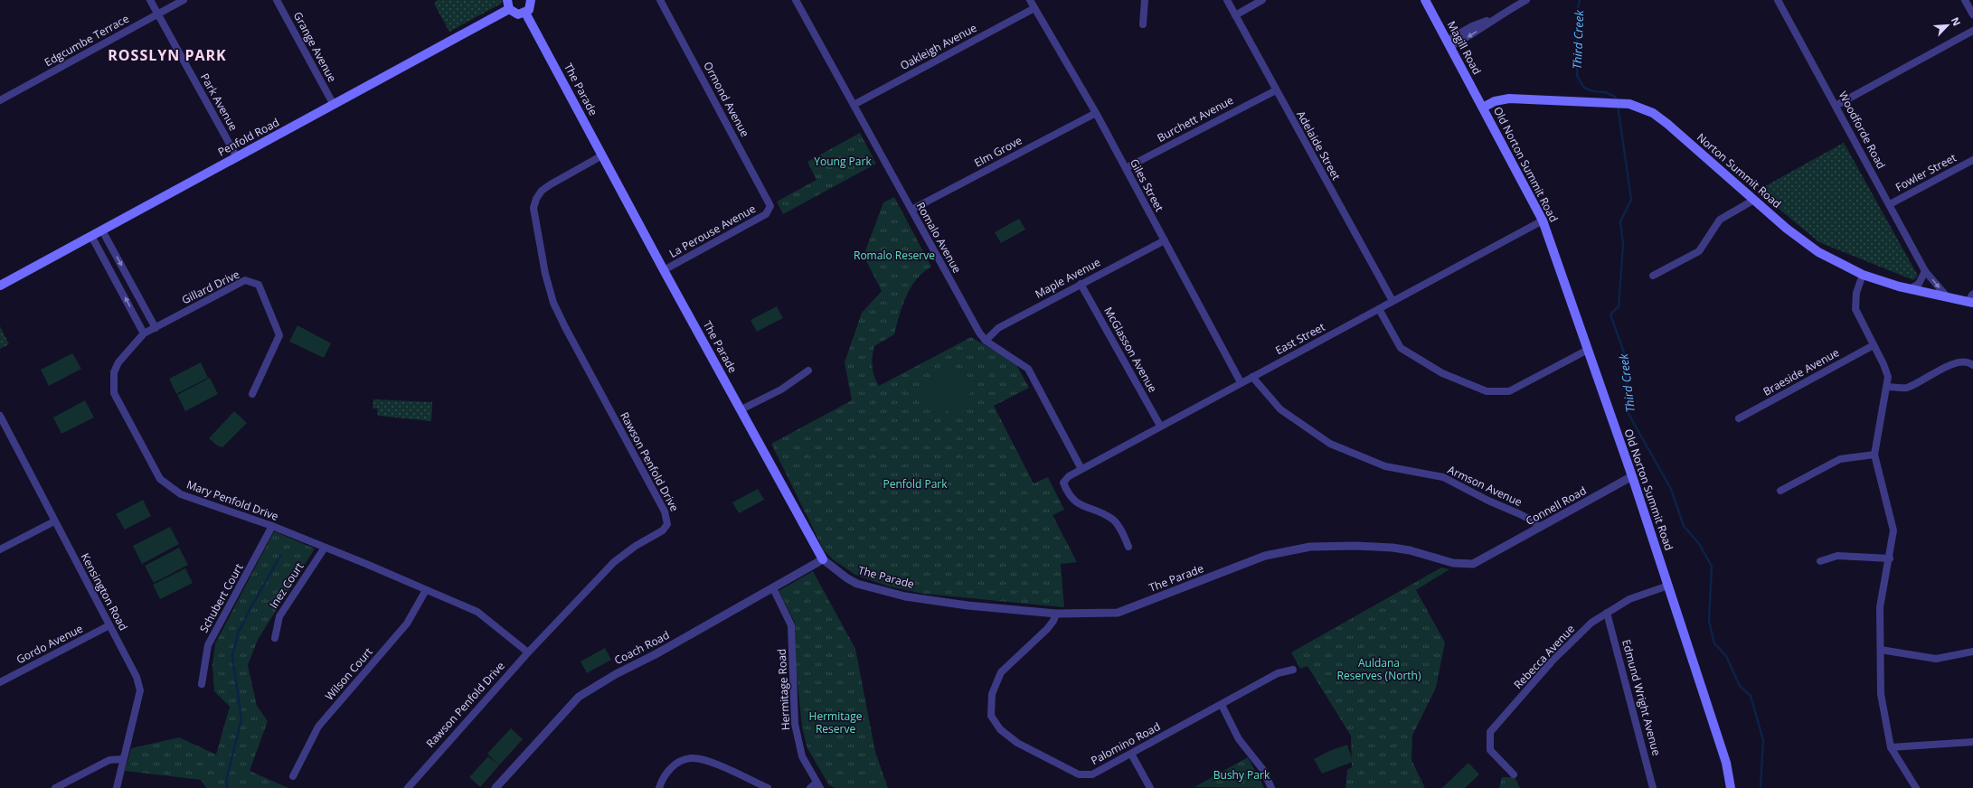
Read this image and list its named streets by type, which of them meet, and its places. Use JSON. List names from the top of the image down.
{
  "streets": {
    "main road": [
      "Magill Road",
      "The Parade",
      "Penfold Road",
      "Old Norton Summit Road",
      "Norton Summit Road"
    ],
    "street": [
      "Edgcumbe Terrace",
      "Grange Avenue",
      "Oakleigh Avenue",
      "Ormond Avenue",
      "Park Avenue",
      "Burchett Avenue",
      "Woodforde Road",
      "Adelaide Street",
      "Elm Grove",
      "Fowler Street",
      "Giles Street",
      "La Perouse Avenue",
      "Romalo Avenue",
      "Maple Avenue",
      "Gillard Drive",
      "East Street",
      "McGlasson Avenue",
      "Braeside Avenue",
      "Rawson Penfold Drive",
      "Armson Avenue",
      "Mary Penfold Drive",
      "Connell Road",
      "Inez Court",
      "Kensington Road",
      "Schubert Court",
      "Gordo Avenue",
      "Coach Road",
      "Rebecca Avenue",
      "Wilson Court",
      "Hermitage Road",
      "Edmund Wright Avenue",
      "Palomino Road"
    ]
  },
  "crossings": [
    ["Edgcumbe Terrace", "Park Avenue"],
    ["Grange Avenue", "Penfold Road"],
    ["Oakleigh Avenue", "Giles Street"],
    ["Oakleigh Avenue", "Romalo Avenue"],
    ["Magill Road", "Old Norton Summit Road"],
    ["Magill Road", "Norton Summit Road"],
    ["The Parade", "La Perouse Avenue"],
    ["The Parade", "Rawson Penfold Drive"],
    ["The Parade", "Connell Road"],
    ["The Parade", "Coach Road"],
    ["The Parade", "Palomino Road"],
    ["Ormond Avenue", "La Perouse Avenue"],
    ["Park Avenue", "Penfold Road"],
    ["Burchett Avenue", "Adelaide Street"],
    ["Burchett Avenue", "Giles Street"],
    ["Woodforde Road", "Norton Summit Road"],
    ["Woodforde Road", "Fowler Street"],
    ["Adelaide Street", "East Street"],
    ["Elm Grove", "Giles Street"],
    ["Elm Grove", "Romalo Avenue"],
    ["Old Norton Summit Road", "Norton Summit Road"],
    ["Old Norton Summit Road", "East Street"],
    ["Old Norton Summit Road", "Connell Road"],
    ["Old Norton Summit Road", "Rebecca Avenue"],
    ["Giles Street", "Maple Avenue"],
    ["Giles Street", "East Street"],
    ["Romalo Avenue", "Maple Avenue"],
    ["Romalo Avenue", "East Street"],
    ["Maple Avenue", "McGlasson Avenue"],
    ["Gillard Drive", "Mary Penfold Drive"],
    ["East Street", "McGlasson Avenue"],
    ["East Street", "Armson Avenue"],
    ["Rawson Penfold Drive", "Mary Penfold Drive"],
    ["Armson Avenue", "Connell Road"],
    ["Mary Penfold Drive", "Inez Court"],
    ["Mary Penfold Drive", "Schubert Court"],
    ["Mary Penfold Drive", "Wilson Court"],
    ["Kensington Road", "Gordo Avenue"],
    ["Coach Road", "Hermitage Road"],
    ["Rebecca Avenue", "Edmund Wright Avenue"]
  ],
  "districts": ["ROSSLYN PARK"],
  "water": ["Third Creek"],
  "parks": [
    "Young Park",
    "Romalo Reserve",
    "Penfold Park",
    "Auldana Reserves (North)",
    "Hermitage Reserve",
    "Bushy Park"
  ],
  "north": "top right"
}
